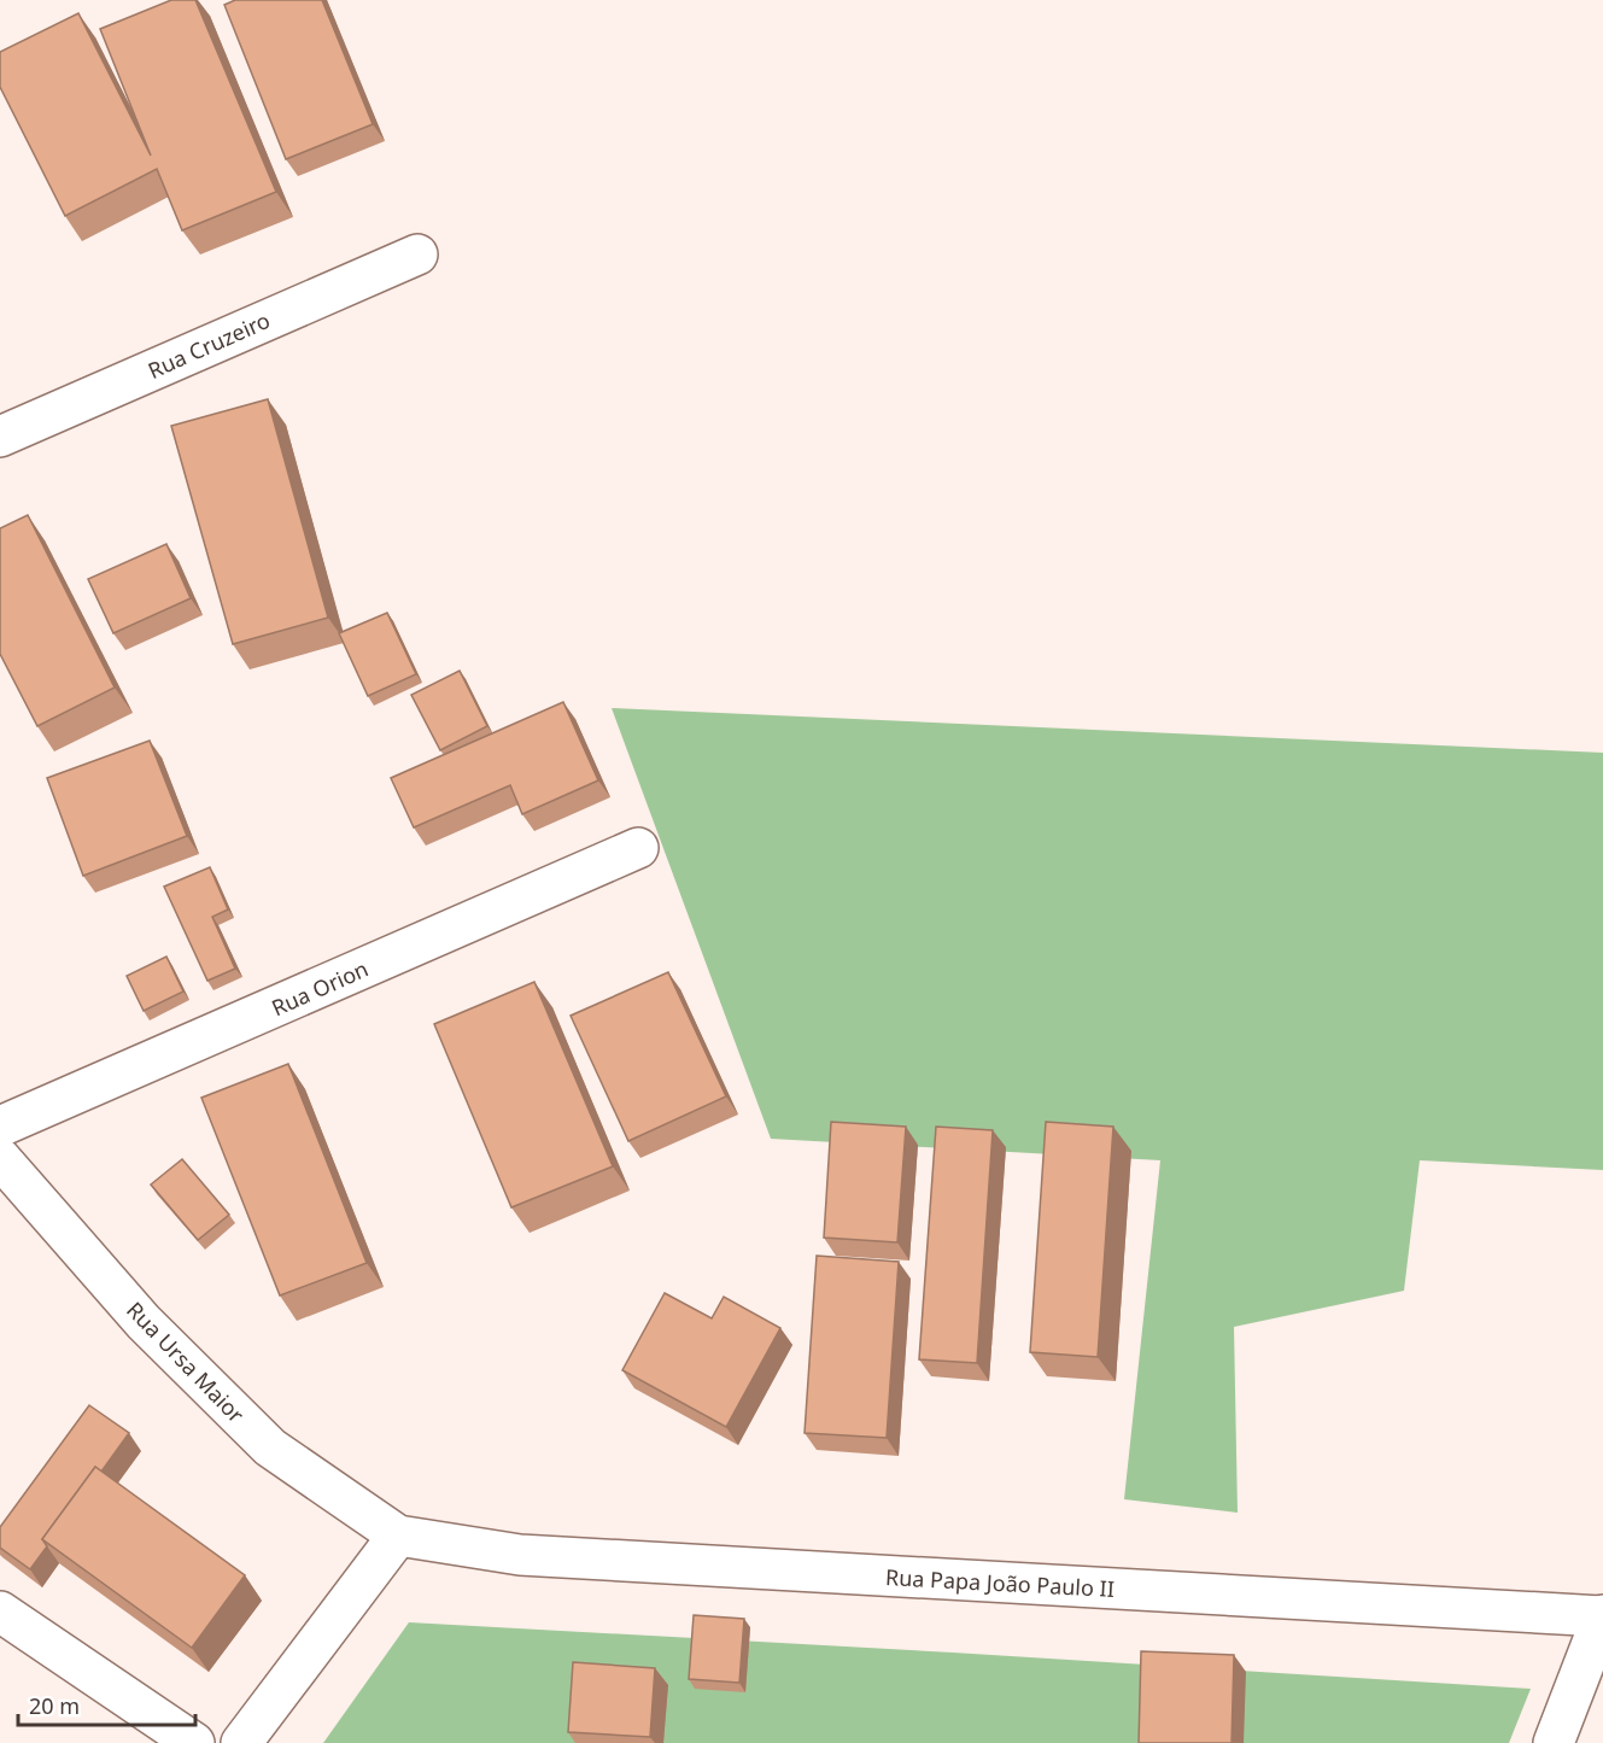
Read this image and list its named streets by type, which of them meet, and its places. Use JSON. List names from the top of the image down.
{
  "streets": {
    "street": [
      "Rua Cruzeiro",
      "Rua Orion",
      "Rua Ursa Maior",
      "Rua Papa João Paulo II"
    ]
  },
  "crossings": [
    ["Rua Ursa Maior", "Rua Papa João Paulo II"]
  ],
  "scale_bar": "20 m"
}
